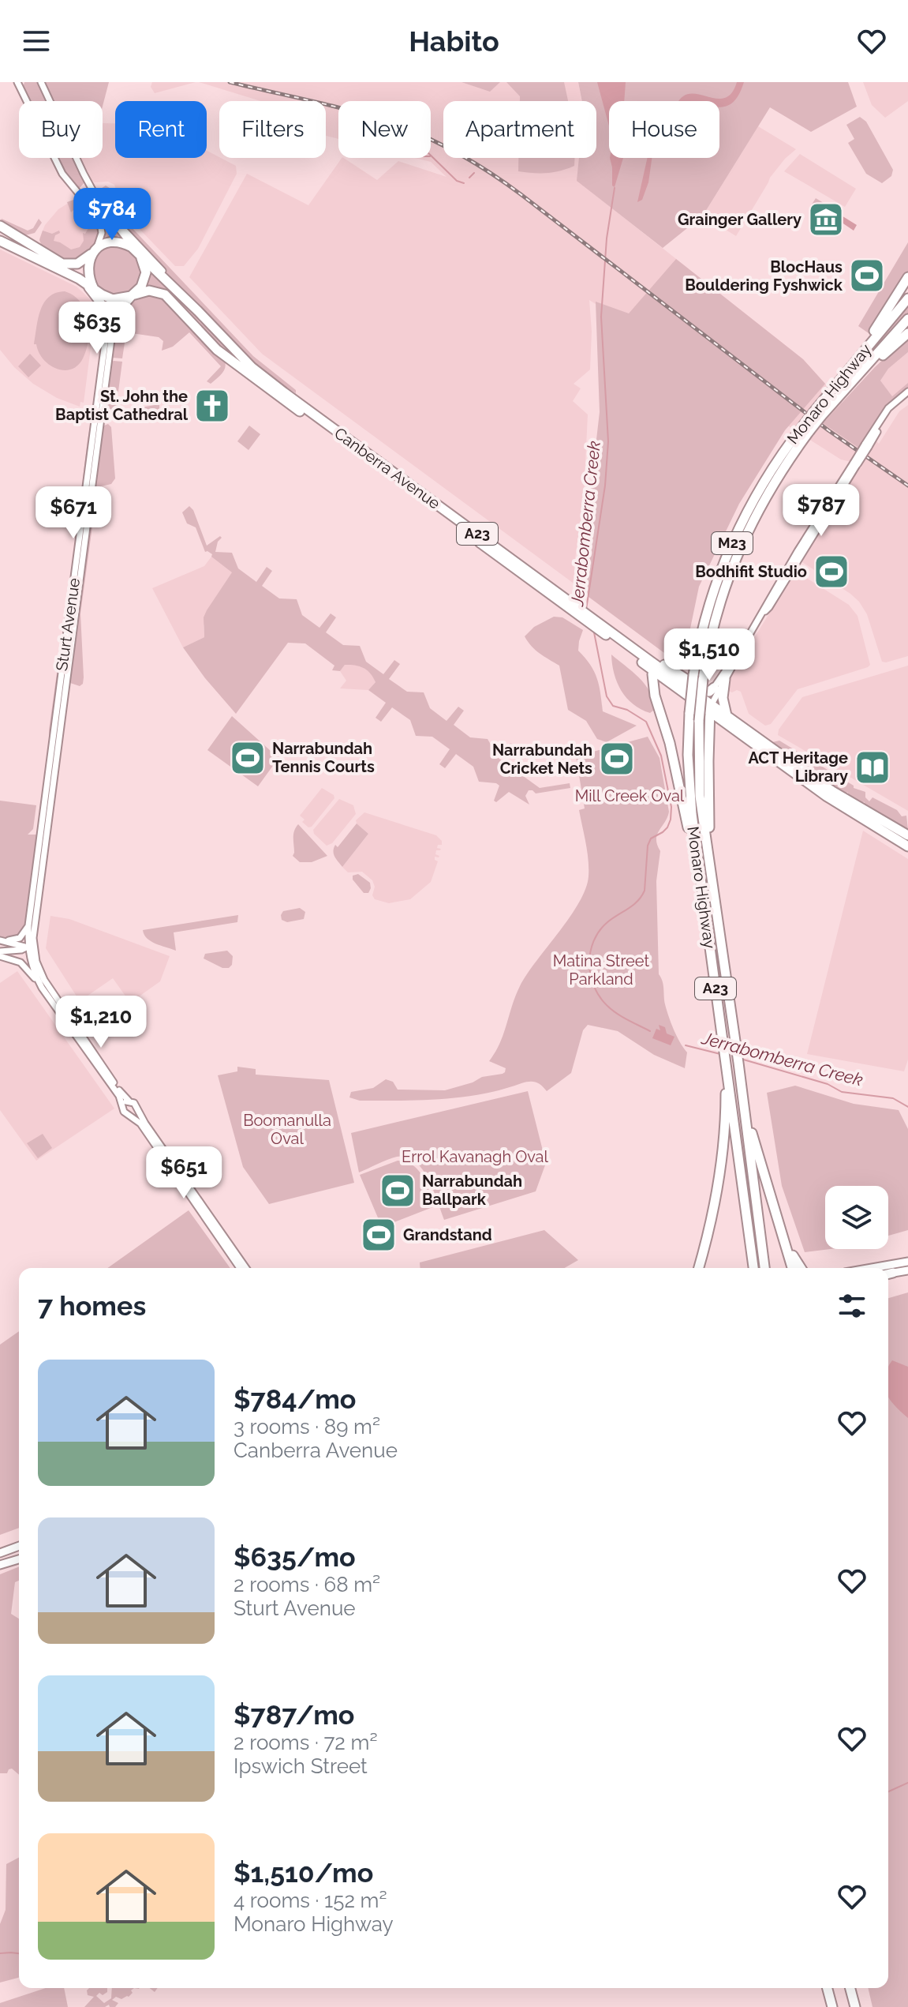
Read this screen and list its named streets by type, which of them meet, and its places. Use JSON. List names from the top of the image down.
{
  "streets": {
    "highway": [
      "Monaro Highway",
      "Canberra Avenue",
      "A23",
      "M23"
    ],
    "main road": ["Sturt Avenue"]
  },
  "crossings": [
    ["Monaro Highway", "A23"],
    ["Canberra Avenue", "A23"],
    ["Canberra Avenue", "Sturt Avenue"]
  ],
  "water": ["Jerrabomberra Creek"],
  "parks": [
    "Mill Creek Oval",
    "Matina Street Parkland",
    "Boomanulla Oval",
    "Errol Kavanagh Oval"
  ],
  "places": {
    "museum": ["Grainger Gallery"],
    "sports": [
      "BlocHaus Bouldering Fyshwick",
      "Bodhifit Studio",
      "Narrabundah Tennis Courts",
      "Narrabundah Cricket Nets",
      "Narrabundah Ballpark",
      "Grandstand"
    ],
    "church": ["St. John the Baptist Cathedral"],
    "library": ["ACT Heritage Library"]
  },
  "page": {
    "header": "Habito",
    "chip": [
      "Buy",
      "Rent",
      "Filters",
      "New",
      "Apartment",
      "House"
    ],
    "price": [
      "$784",
      "$635",
      "$787",
      "$671",
      "$1,510",
      "$1,210",
      "$651"
    ],
    "heading": "7 homes",
    "list": [
      {
        "name": "$784/mo",
        "note": "3 rooms · 89 m² · Canberra Avenue"
      },
      {
        "name": "$635/mo",
        "note": "2 rooms · 68 m² · Sturt Avenue"
      },
      {
        "name": "$787/mo",
        "note": "2 rooms · 72 m² · Ipswich Street"
      },
      {
        "name": "$1,510/mo",
        "note": "4 rooms · 152 m² · Monaro Highway"
      }
    ]
  }
}
